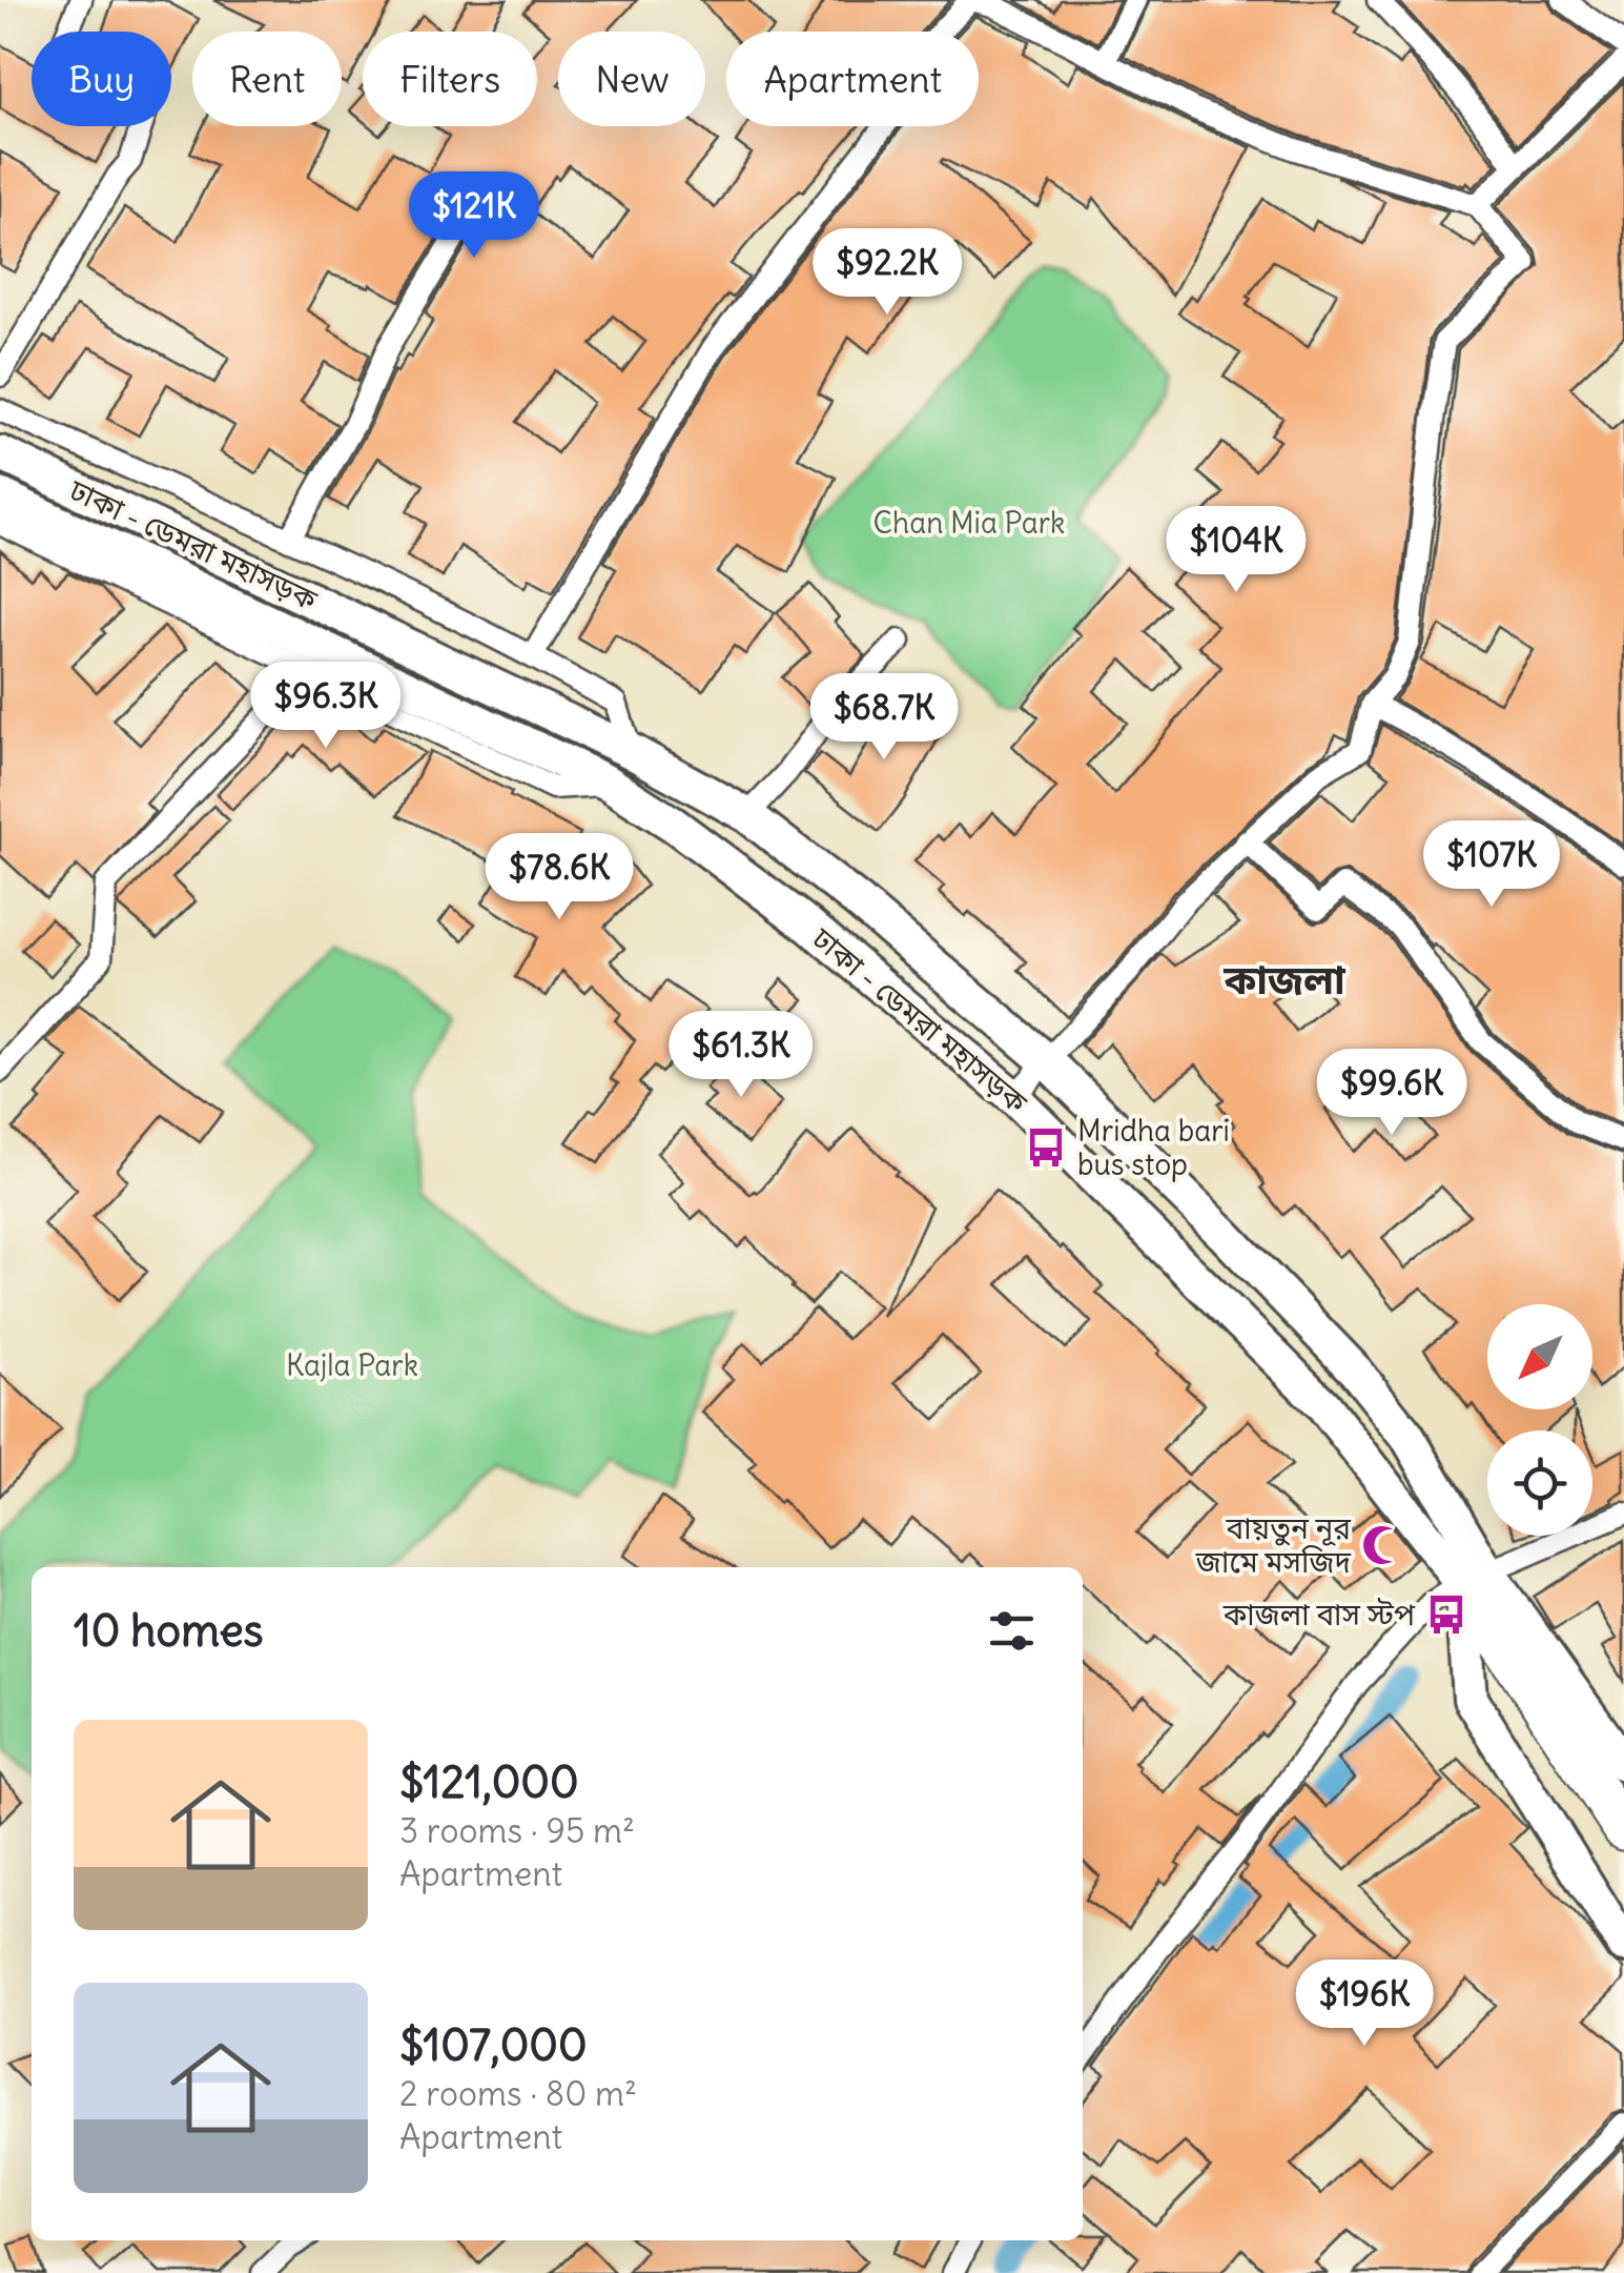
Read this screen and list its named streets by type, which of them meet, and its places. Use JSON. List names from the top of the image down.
{
  "streets": {
    "main road": ["ঢাকা - ডেমরা মহাসড়ক"]
  },
  "districts": ["কাজলা"],
  "parks": ["Chan Mia Park", "Kajla Park"],
  "places": {
    "bus stop": ["Mridha bari bus stop", "কাজলা বাস স্টপ"],
    "mosque": ["বায়তুন নূর জামে মসজিদ"]
  },
  "north": "bottom left",
  "page": {
    "chip": [
      "Buy",
      "Rent",
      "Filters",
      "New",
      "Apartment"
    ],
    "price": [
      "$121K",
      "$92.2K",
      "$104K",
      "$96.3K",
      "$68.7K",
      "$107K",
      "$78.6K",
      "$61.3K",
      "$99.6K",
      "$196K"
    ],
    "heading": "10 homes",
    "list": [
      {
        "name": "$121,000",
        "note": "3 rooms · 95 m² · Apartment"
      },
      {
        "name": "$107,000",
        "note": "2 rooms · 80 m² · Apartment"
      }
    ]
  }
}
